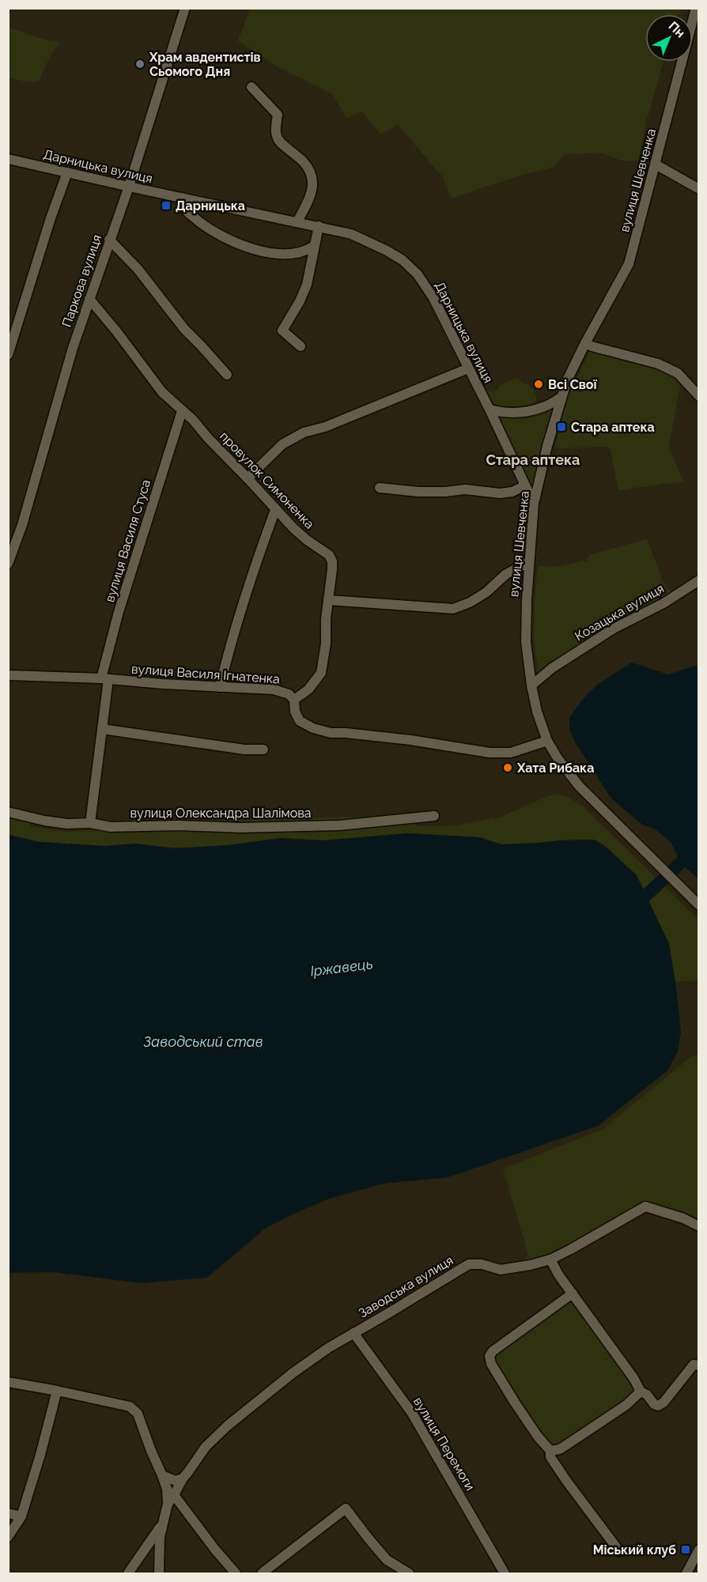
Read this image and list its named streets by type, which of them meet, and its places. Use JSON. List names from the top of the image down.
{
  "streets": {
    "street": [
      "Дарницька вулиця",
      "вулиця Шевченка",
      "Паркова вулиця",
      "провулок Симоненка",
      "вулиця Василя Стуса",
      "Козацька вулиця",
      "вулиця Василя Ігнатенка",
      "вулиця Олександра Шалімова",
      "Заводська вулиця",
      "вулиця Перемоги"
    ]
  },
  "crossings": [
    ["Дарницька вулиця", "вулиця Шевченка"],
    ["Дарницька вулиця", "Паркова вулиця"],
    ["вулиця Шевченка", "Козацька вулиця"],
    ["Паркова вулиця", "провулок Симоненка"],
    ["провулок Симоненка", "вулиця Василя Стуса"],
    ["провулок Симоненка", "вулиця Василя Ігнатенка"],
    ["вулиця Василя Стуса", "вулиця Василя Ігнатенка"],
    ["вулиця Василя Стуса", "вулиця Олександра Шалімова"],
    ["Заводська вулиця", "вулиця Перемоги"]
  ],
  "districts": ["Стара аптека"],
  "water": ["Іржавець", "Заводський став"],
  "places": {
    "other": ["Храм авдентистів Сьомого Дня", "Всі Свої", "Хата Рибака"],
    "transit": ["Дарницька", "Стара аптека", "Міський клуб"]
  },
  "north": "top right"
}
